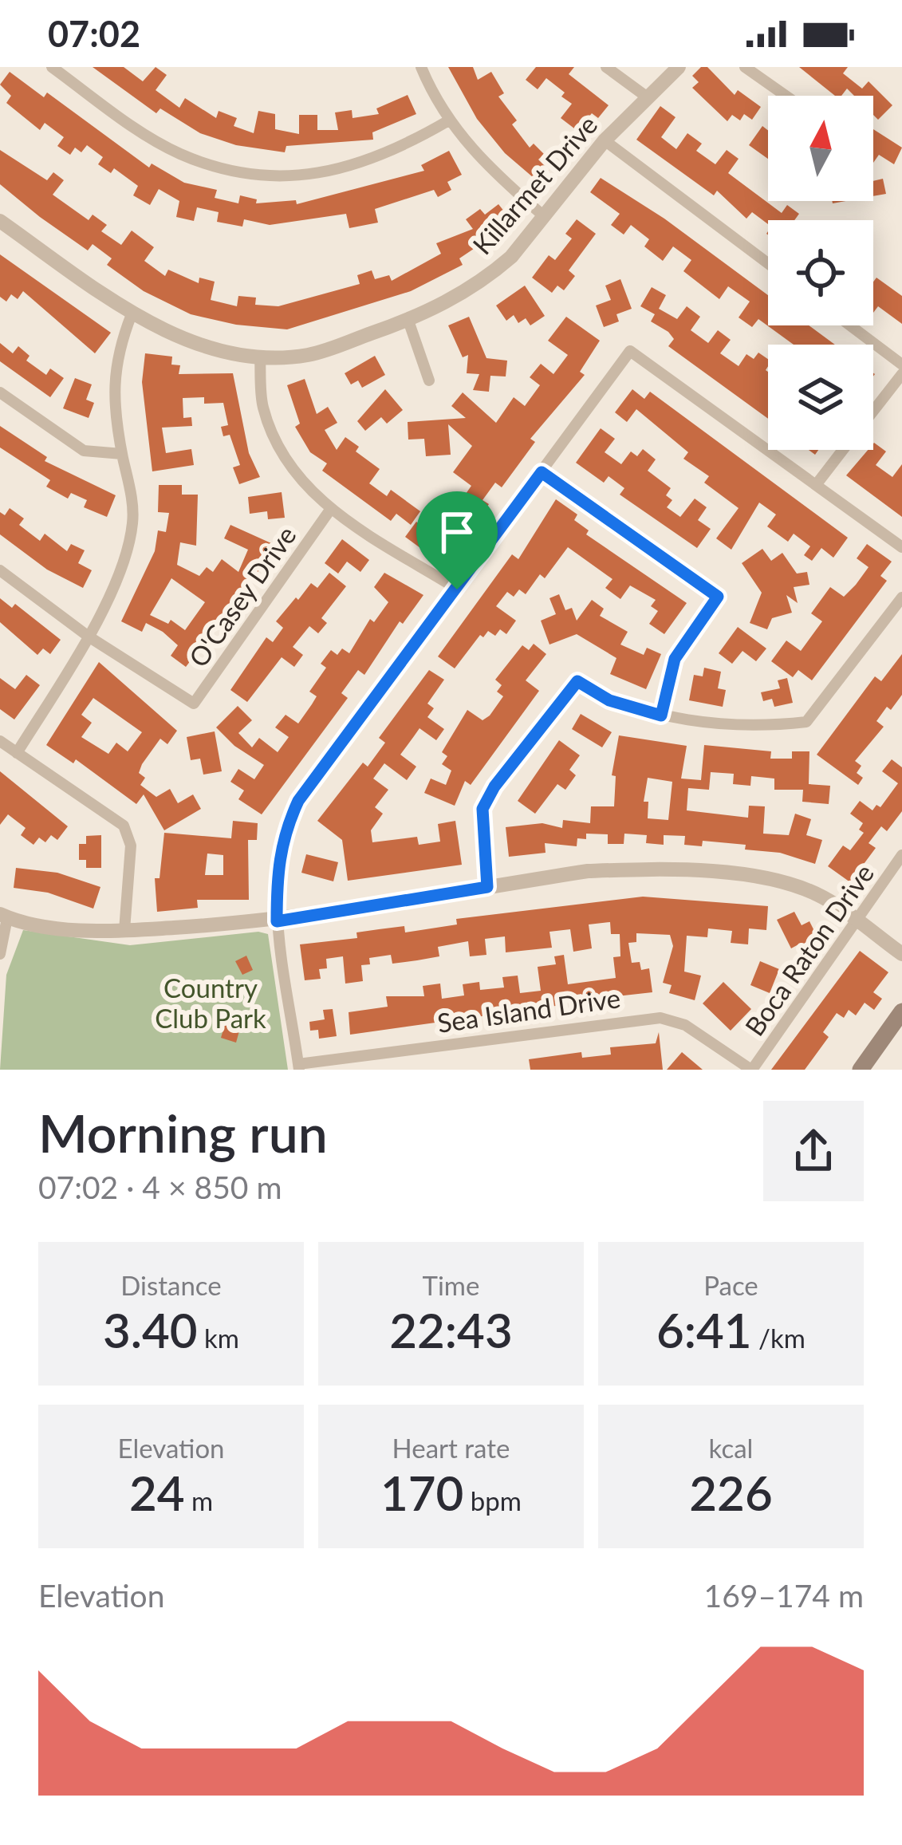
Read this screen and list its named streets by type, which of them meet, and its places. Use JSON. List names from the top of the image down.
{
  "streets": {
    "street": [
      "Killarmet Drive",
      "O'Casey Drive",
      "Boca Raton Drive",
      "Sea Island Drive"
    ]
  },
  "crossings": [
    ["Boca Raton Drive", "Sea Island Drive"]
  ],
  "parks": ["Country Club Park"],
  "north": "top",
  "page": {
    "status": "07:02",
    "heading": ["Morning run", "07:02 · 4 × 850 m"],
    "stats": [
      ["Distance", "3.40 km"],
      ["Time", "22:43"],
      ["Pace", "6:41 /km"],
      ["Elevation", "24 m"],
      ["Heart rate", "170 bpm"],
      ["kcal", "226"]
    ],
    "chart": ["Elevation", "169–174 m"]
  }
}
